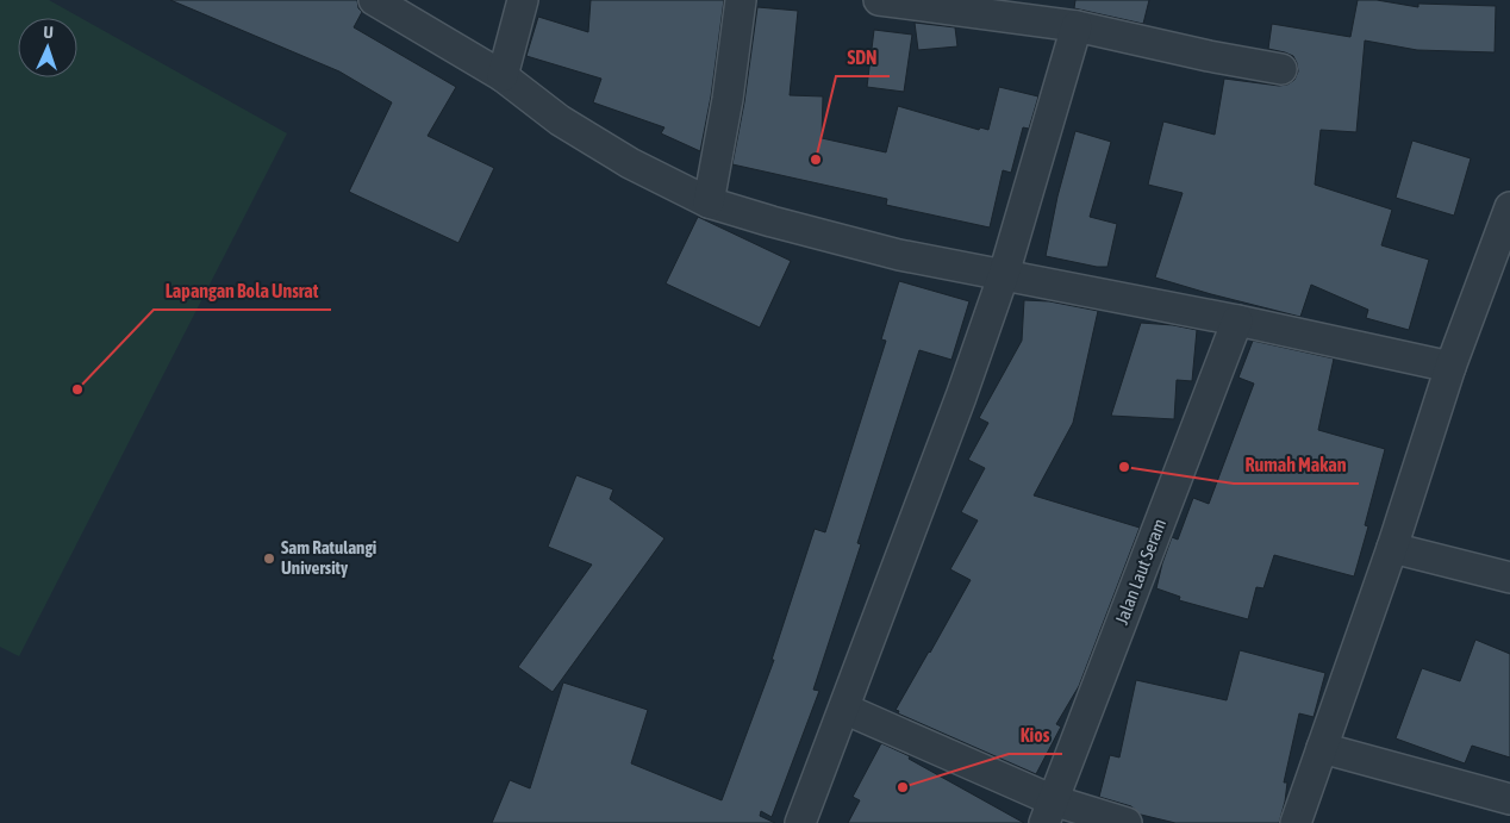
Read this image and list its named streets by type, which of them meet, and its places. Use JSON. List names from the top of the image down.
{
  "streets": {
    "street": ["Jalan Laut Seram"]
  },
  "places": [
    "SDN",
    "Lapangan Bola Unsrat",
    "Rumah Makan",
    "Sam Ratulangi University",
    "Kios"
  ],
  "north": "top"
}
